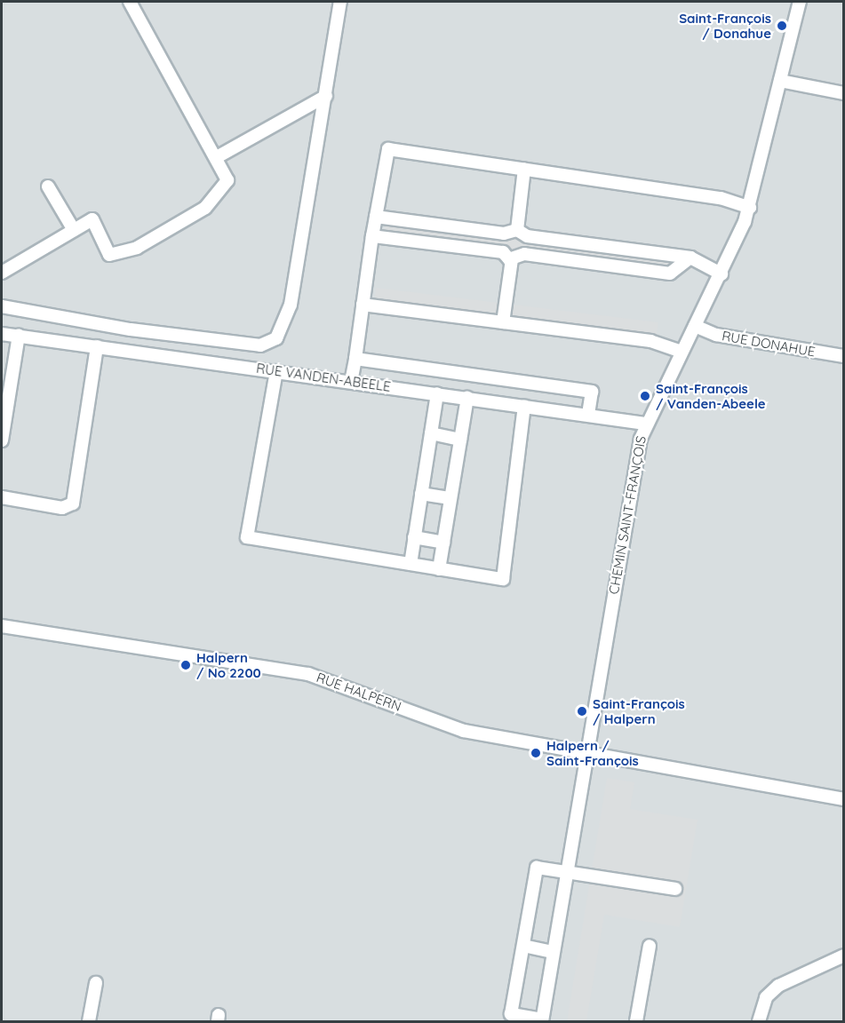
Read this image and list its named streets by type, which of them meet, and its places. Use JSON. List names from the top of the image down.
{
  "streets": {
    "street": [
      "RUE DONAHUE",
      "RUE VANDEN-ABEELE",
      "CHEMIN SAINT-FRANÇOIS",
      "RUE HALPERN"
    ]
  },
  "crossings": [
    ["RUE DONAHUE", "CHEMIN SAINT-FRANÇOIS"],
    ["RUE VANDEN-ABEELE", "CHEMIN SAINT-FRANÇOIS"],
    ["CHEMIN SAINT-FRANÇOIS", "RUE HALPERN"]
  ],
  "places": [
    "Saint-François / Donahue",
    "Saint-François / Vanden-Abeele",
    "Halpern / No 2200",
    "Saint-François / Halpern",
    "Halpern / Saint-François"
  ]
}
